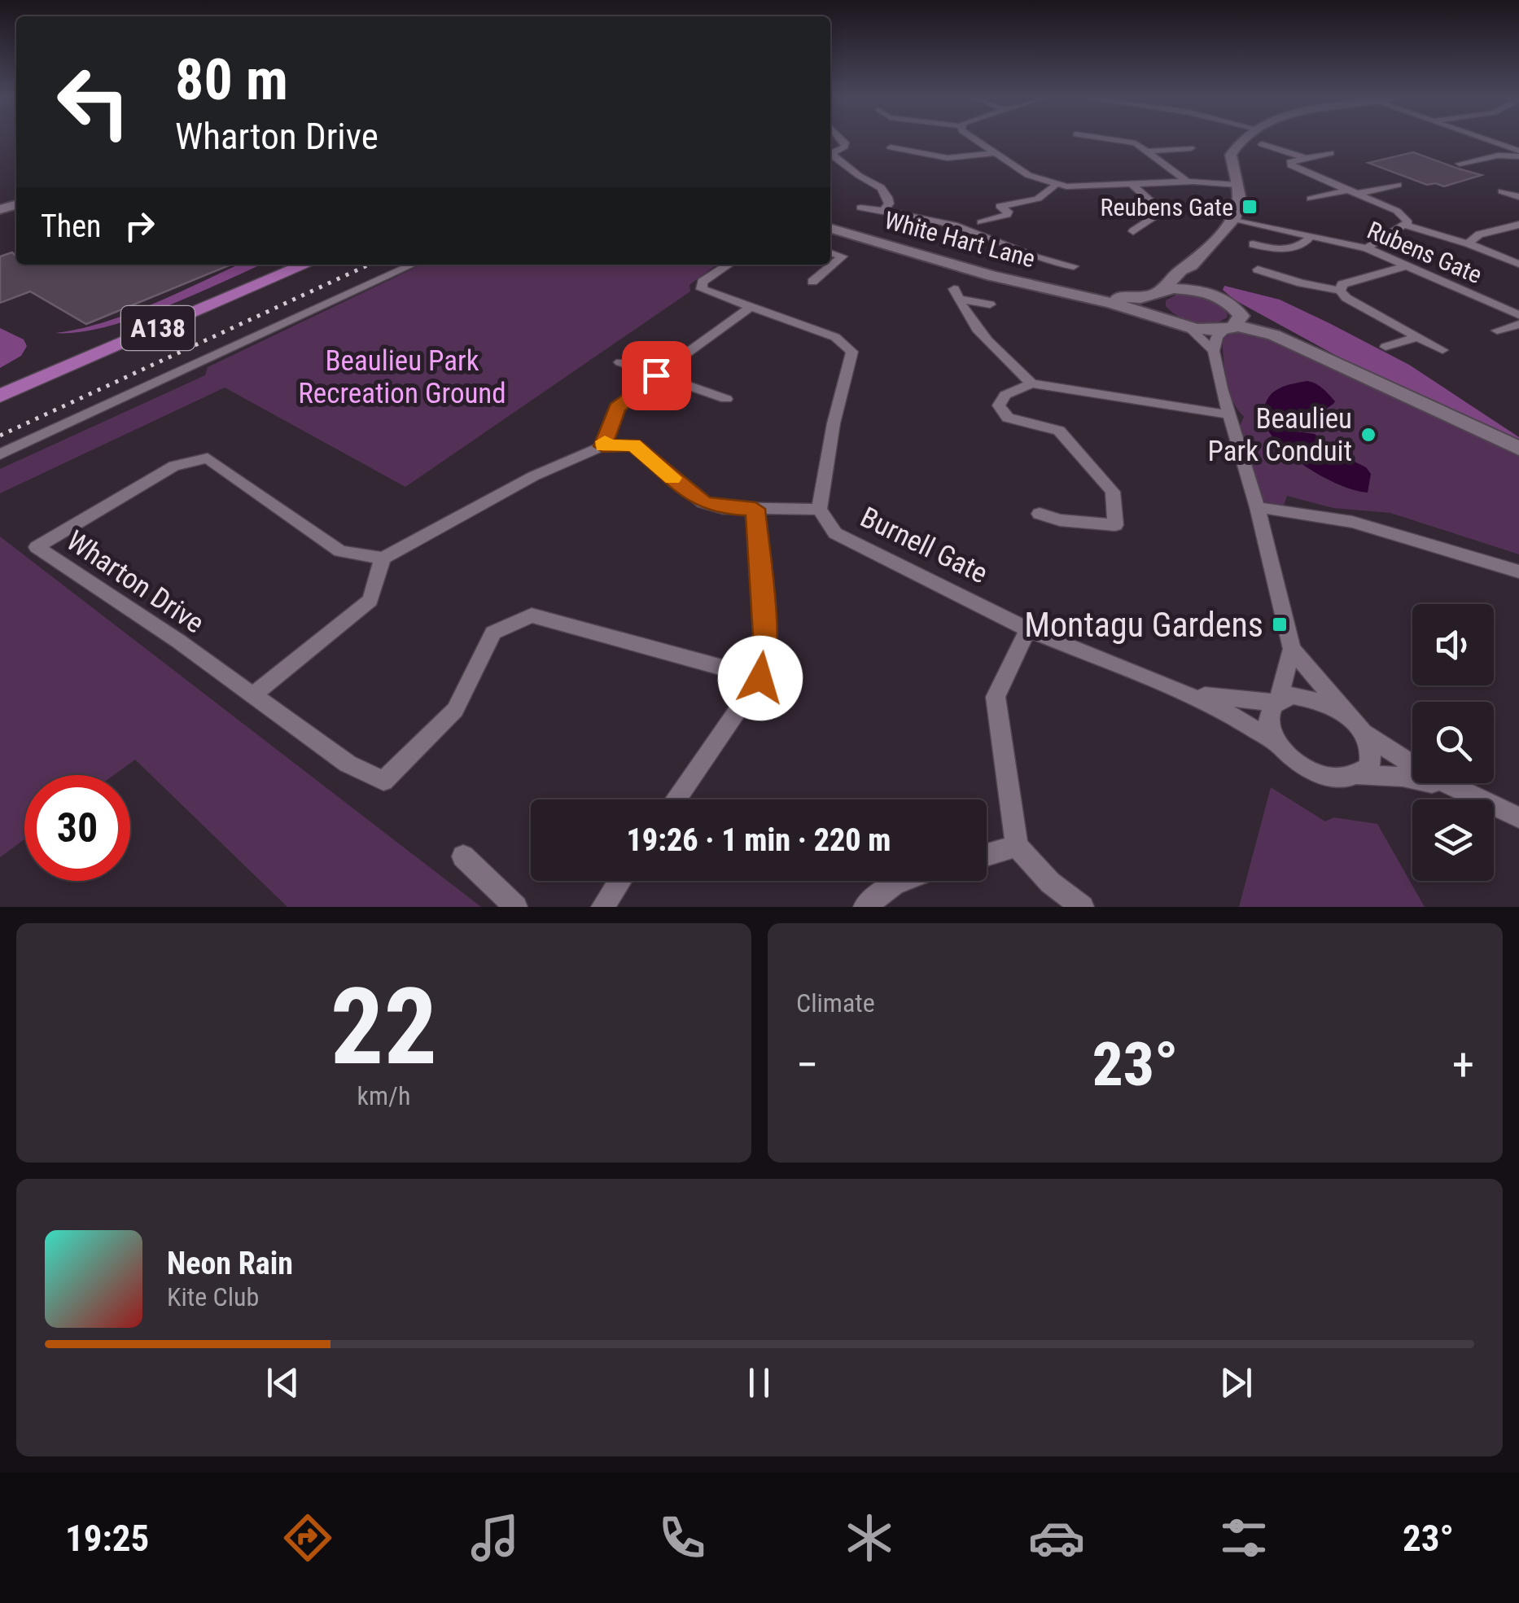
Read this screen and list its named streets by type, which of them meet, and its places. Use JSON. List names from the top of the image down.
{
  "streets": {
    "main road": ["A138"],
    "street": [
      "White Hart Lane",
      "Rubens Gate",
      "Burnell Gate",
      "Wharton Drive"
    ]
  },
  "parks": ["Beaulieu Park Recreation Ground"],
  "places": {
    "transit": ["Reubens Gate", "Montagu Gardens"],
    "other": ["Beaulieu Park Conduit"]
  },
  "page": {
    "turn": ["80 m", "Wharton Drive"],
    "then": "Then",
    "limit": "30",
    "trip": "19:26 · 1 min · 220 m",
    "tile": [
      ["22", "km/h"],
      "Climate"
    ],
    "heat": ["−", "23°", "+"],
    "song": ["Neon Rain", "Kite Club"],
    "tabs": ["19:25", "23°"]
  }
}
